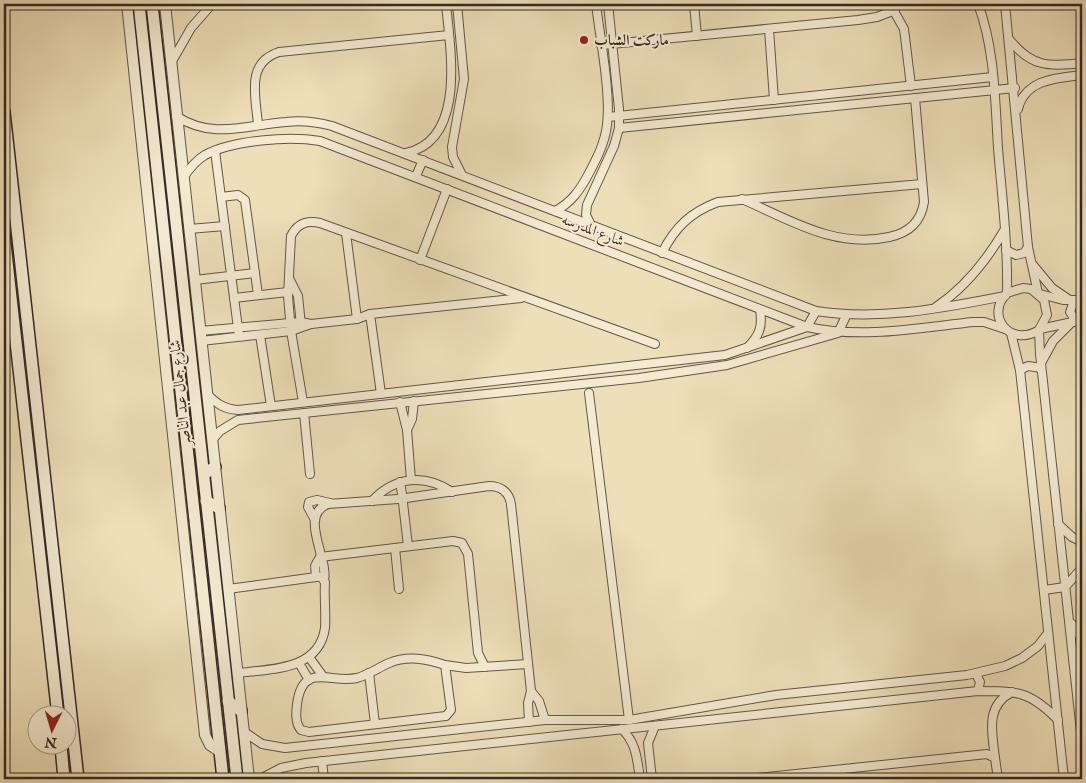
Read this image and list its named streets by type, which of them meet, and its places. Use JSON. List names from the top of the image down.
{
  "streets": {
    "main road": ["شارع جمال عبد الناصر"],
    "street": ["شارع المدرسه"]
  },
  "places": ["ماركت الشباب"],
  "north": "bottom"
}
